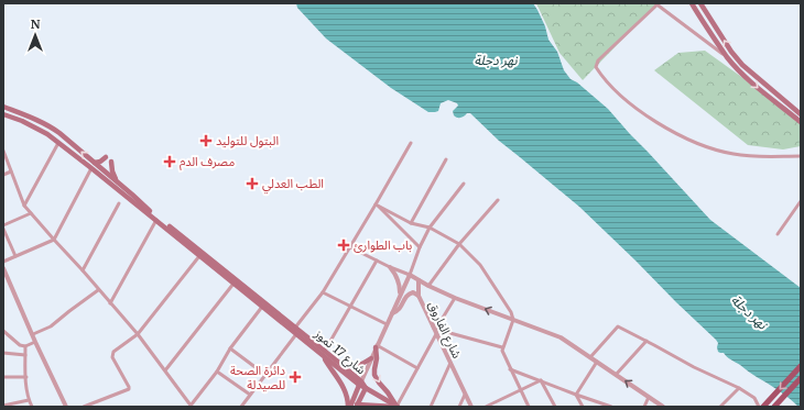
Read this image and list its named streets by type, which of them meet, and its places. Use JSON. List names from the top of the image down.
{
  "streets": {
    "main road": ["شارع 17 تموز"],
    "street": ["شارع الفاروق"]
  },
  "water": ["نهر دجلة"],
  "places": {
    "health": [
      "البتول للتوليد",
      "مصرف الدم",
      "الطب العدلي",
      "باب الطوارئ",
      "دائرة الصحة للصيدلة"
    ]
  },
  "north": "top"
}
